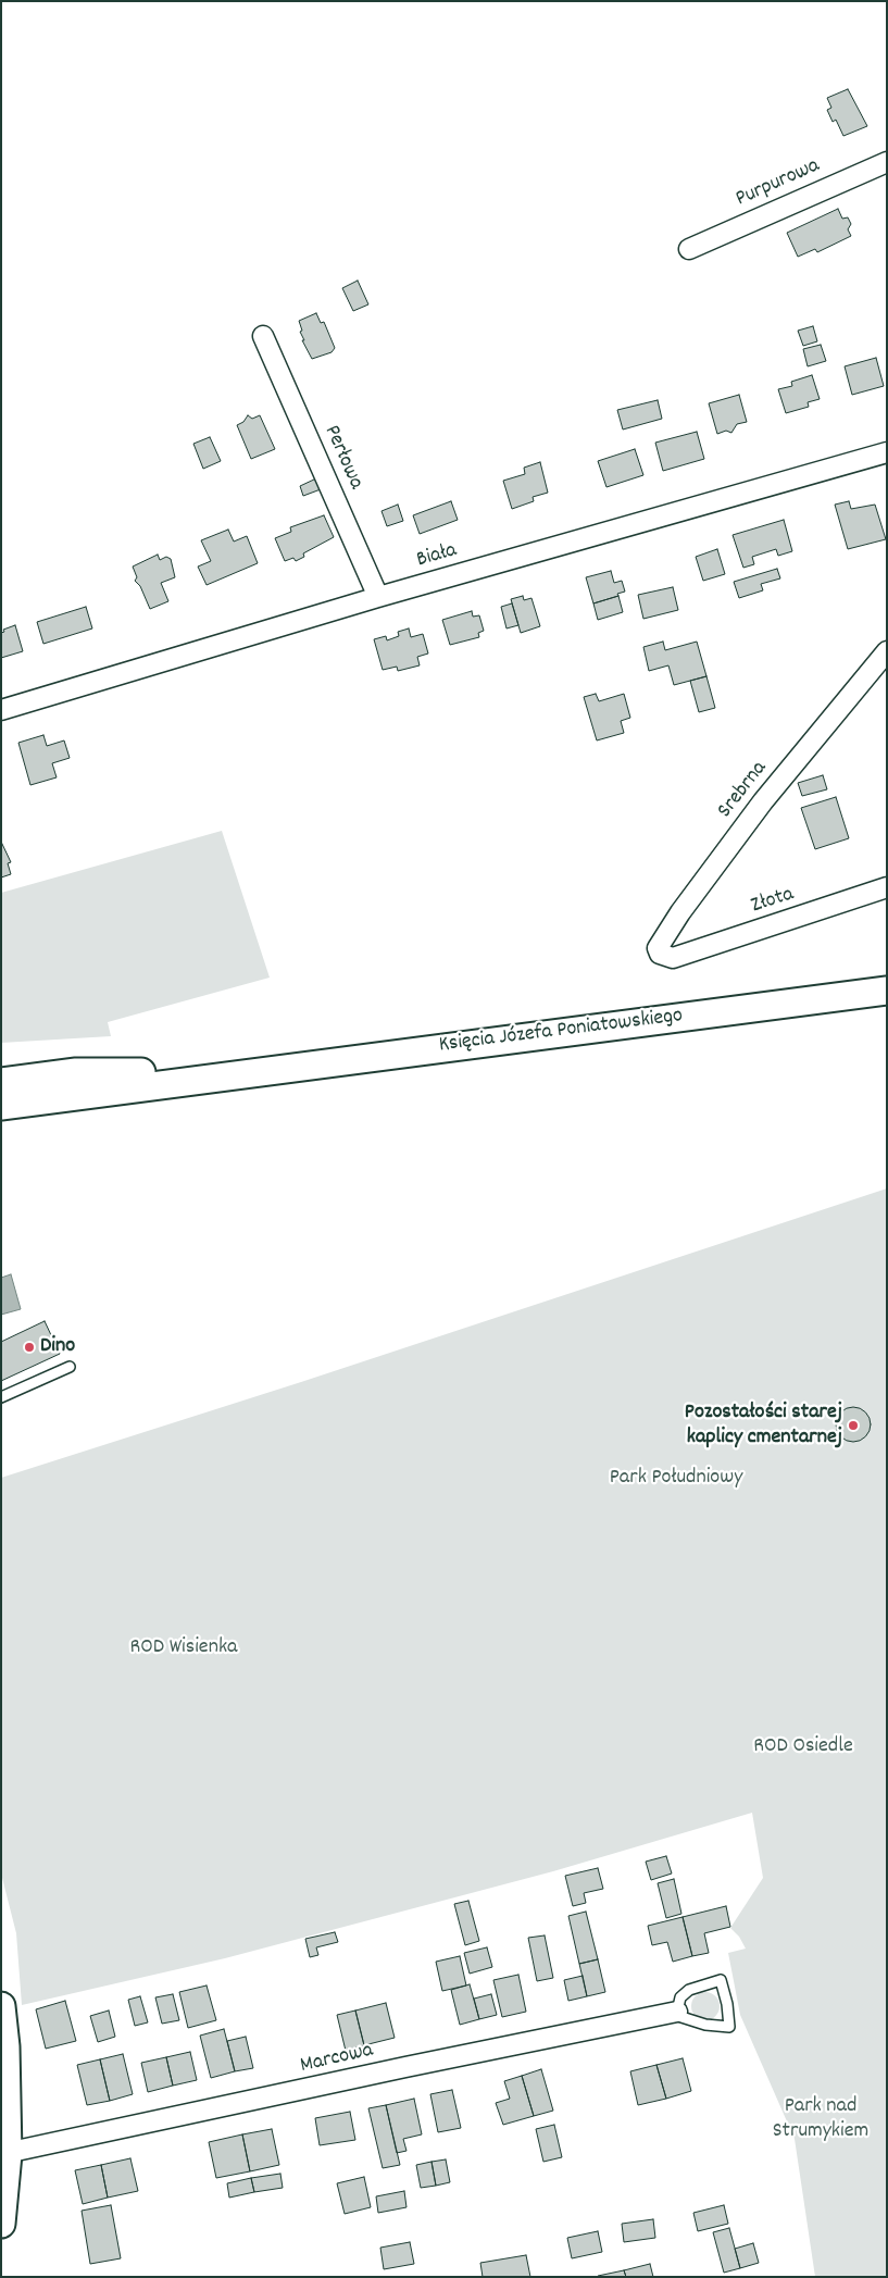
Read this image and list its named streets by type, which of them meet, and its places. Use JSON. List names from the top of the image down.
{
  "streets": {
    "main road": ["Księcia Józefa Poniatowskiego"],
    "street": [
      "Purpurowa",
      "Perłowa",
      "Biała",
      "Srebrna",
      "Złota",
      "Marcowa"
    ]
  },
  "crossings": [
    ["Perłowa", "Biała"],
    ["Srebrna", "Złota"]
  ],
  "parks": [
    "Park Południowy",
    "ROD Wisienka",
    "ROD Osiedle",
    "Park nad Strumykiem"
  ],
  "places": ["Dino", "Pozostałości starej kaplicy cmentarnej"]
}
